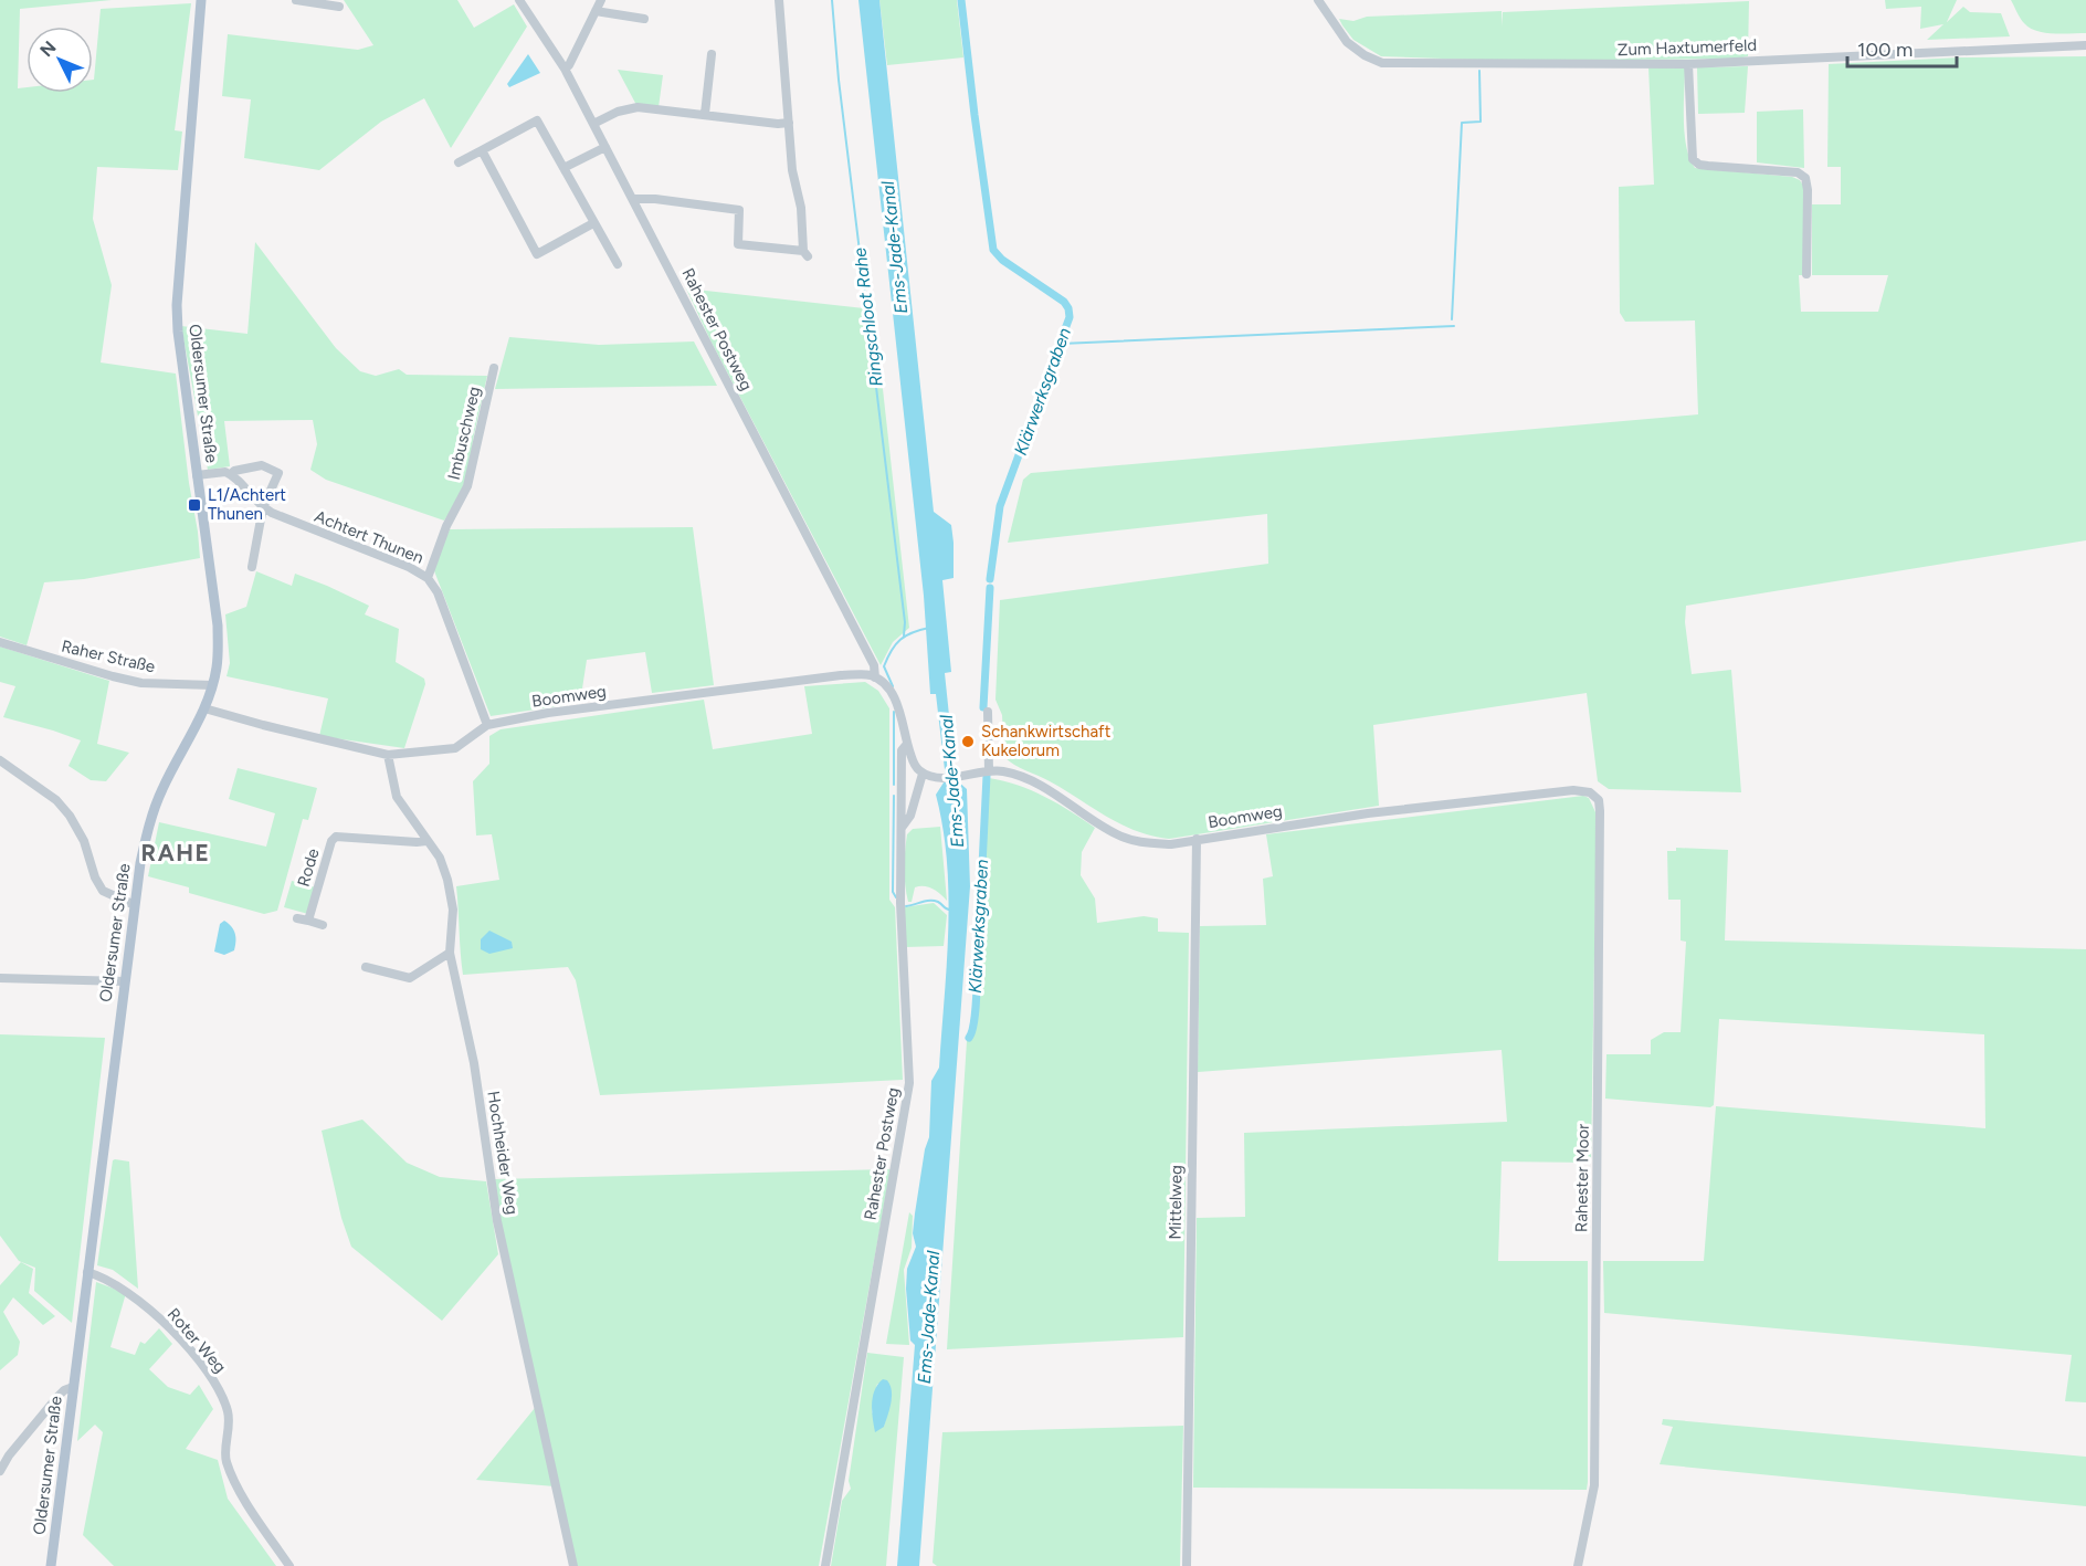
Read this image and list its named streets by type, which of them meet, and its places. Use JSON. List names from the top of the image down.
{
  "streets": {
    "main road": ["Oldersumer Straße"],
    "street": [
      "Zum Haxtumerfeld",
      "Rahester Postweg",
      "Imbuschweg",
      "Achtert Thunen",
      "Raher Straße",
      "Boomweg",
      "Rode",
      "Hochheider Weg",
      "Rahester Moor",
      "Mittelweg",
      "Roter Weg"
    ]
  },
  "crossings": [
    ["Rahester Postweg", "Boomweg"],
    ["Oldersumer Straße", "Raher Straße"],
    ["Oldersumer Straße", "Boomweg"],
    ["Oldersumer Straße", "Roter Weg"],
    ["Imbuschweg", "Achtert Thunen"],
    ["Achtert Thunen", "Boomweg"],
    ["Boomweg", "Hochheider Weg"],
    ["Boomweg", "Rahester Moor"],
    ["Boomweg", "Mittelweg"],
    ["Rode", "Hochheider Weg"]
  ],
  "districts": ["RAHE"],
  "water": ["Ems-Jade-Kanal", "Ringschloot Rahe", "Klärwerksgraben"],
  "places": {
    "transit": ["L1/Achtert Thunen"],
    "other": ["Schankwirtschaft Kukelorum"]
  },
  "scale_bar": "100 m",
  "north": "top left"
}
